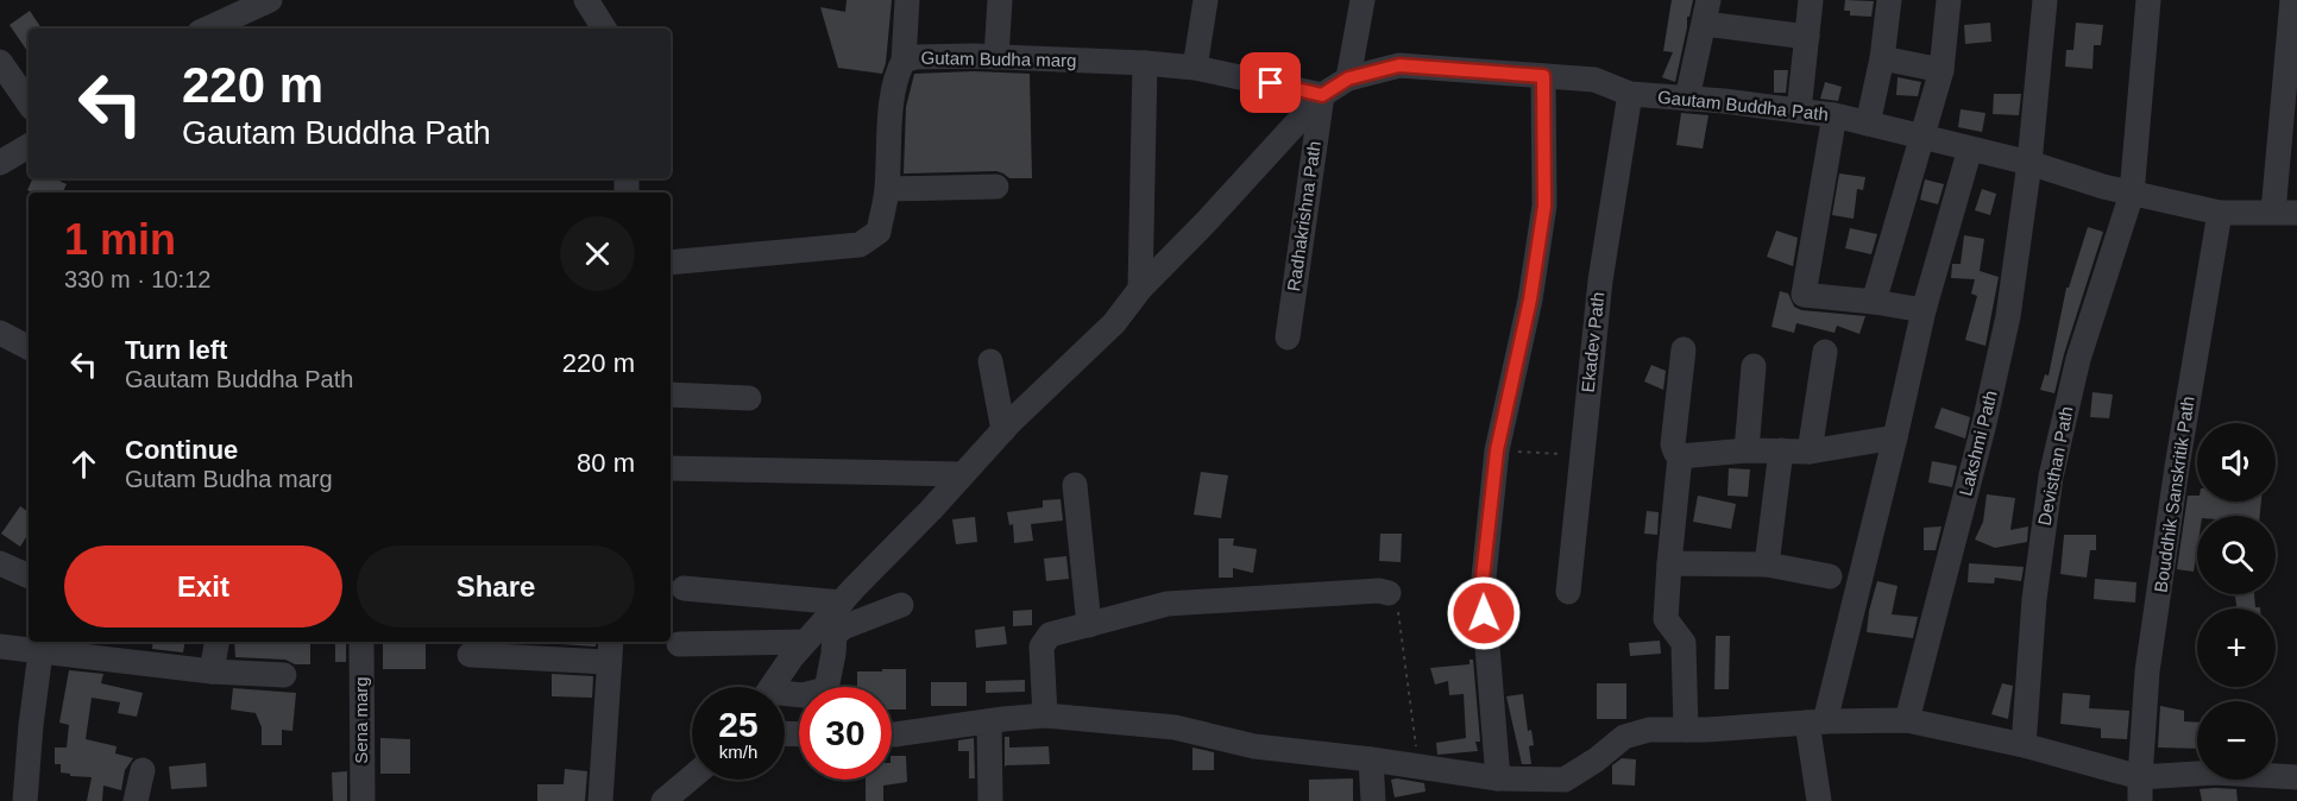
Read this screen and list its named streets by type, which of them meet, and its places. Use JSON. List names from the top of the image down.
{
  "streets": {
    "street": [
      "Gutam Budha marg",
      "Gautam Buddha Path",
      "Radhakrishna Path",
      "Ekadev Path",
      "Lakshmi Path",
      "Devisthan Path",
      "Bouddhik Sanskritik Path",
      "Sena marg"
    ]
  },
  "crossings": [
    ["Gutam Budha marg", "Radhakrishna Path"],
    ["Gautam Buddha Path", "Ekadev Path"],
    ["Gautam Buddha Path", "Lakshmi Path"],
    ["Gautam Buddha Path", "Devisthan Path"],
    ["Gautam Buddha Path", "Bouddhik Sanskritik Path"]
  ],
  "page": {
    "turn": ["220 m", "Gautam Buddha Path"],
    "heading": ["1 min", "330 m · 10:12"],
    "list": [
      {
        "name": "Turn left",
        "note": "Gautam Buddha Path",
        "value": "220 m"
      },
      {
        "name": "Continue",
        "note": "Gutam Budha marg",
        "value": "80 m"
      }
    ],
    "map_buttons": ["+", "−"],
    "buttons": ["Exit", "Share"],
    "speed": "25 km/h",
    "limit": "30"
  }
}
